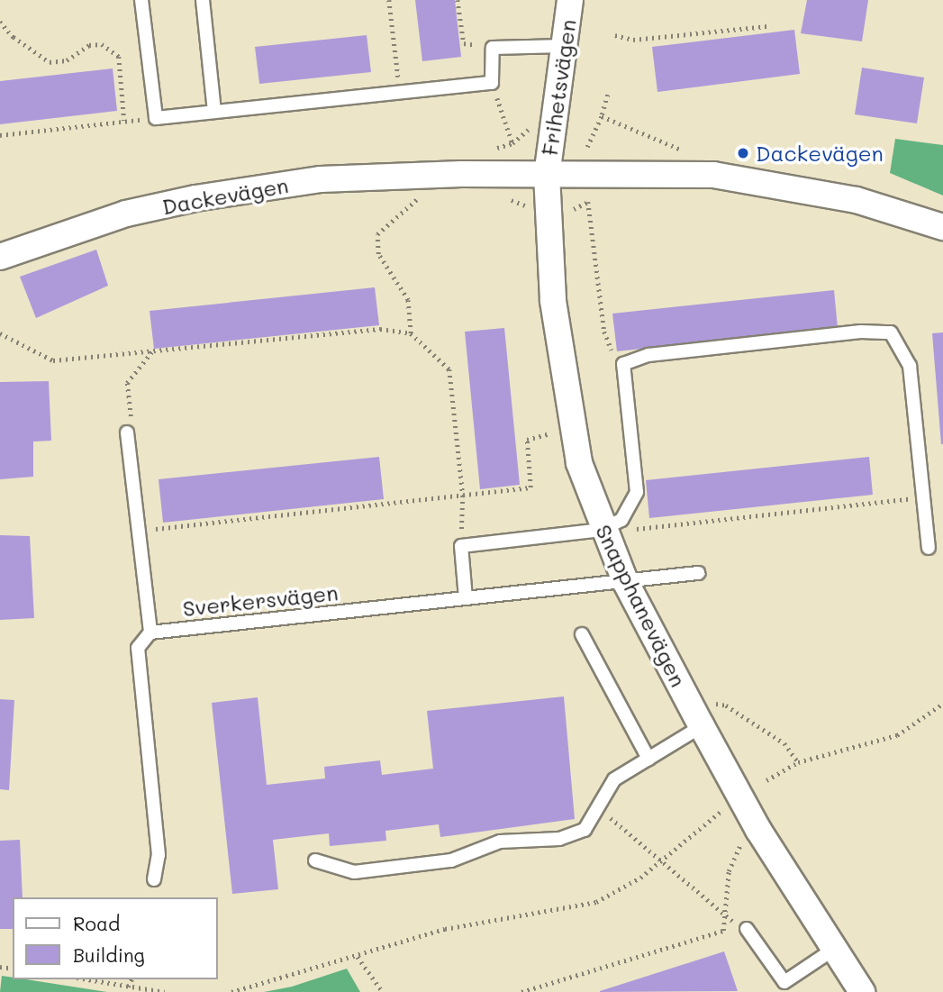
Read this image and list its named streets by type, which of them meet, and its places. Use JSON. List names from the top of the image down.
{
  "streets": {
    "street": ["Frihetsvägen", "Dackevägen", "Snapphanevägen"],
    "lane": ["Sverkersvägen"]
  },
  "crossings": [
    ["Frihetsvägen", "Dackevägen"],
    ["Frihetsvägen", "Snapphanevägen"],
    ["Dackevägen", "Snapphanevägen"],
    ["Sverkersvägen", "Snapphanevägen"]
  ],
  "places": ["Dackevägen"],
  "legend": ["Road", "Building"]
}
